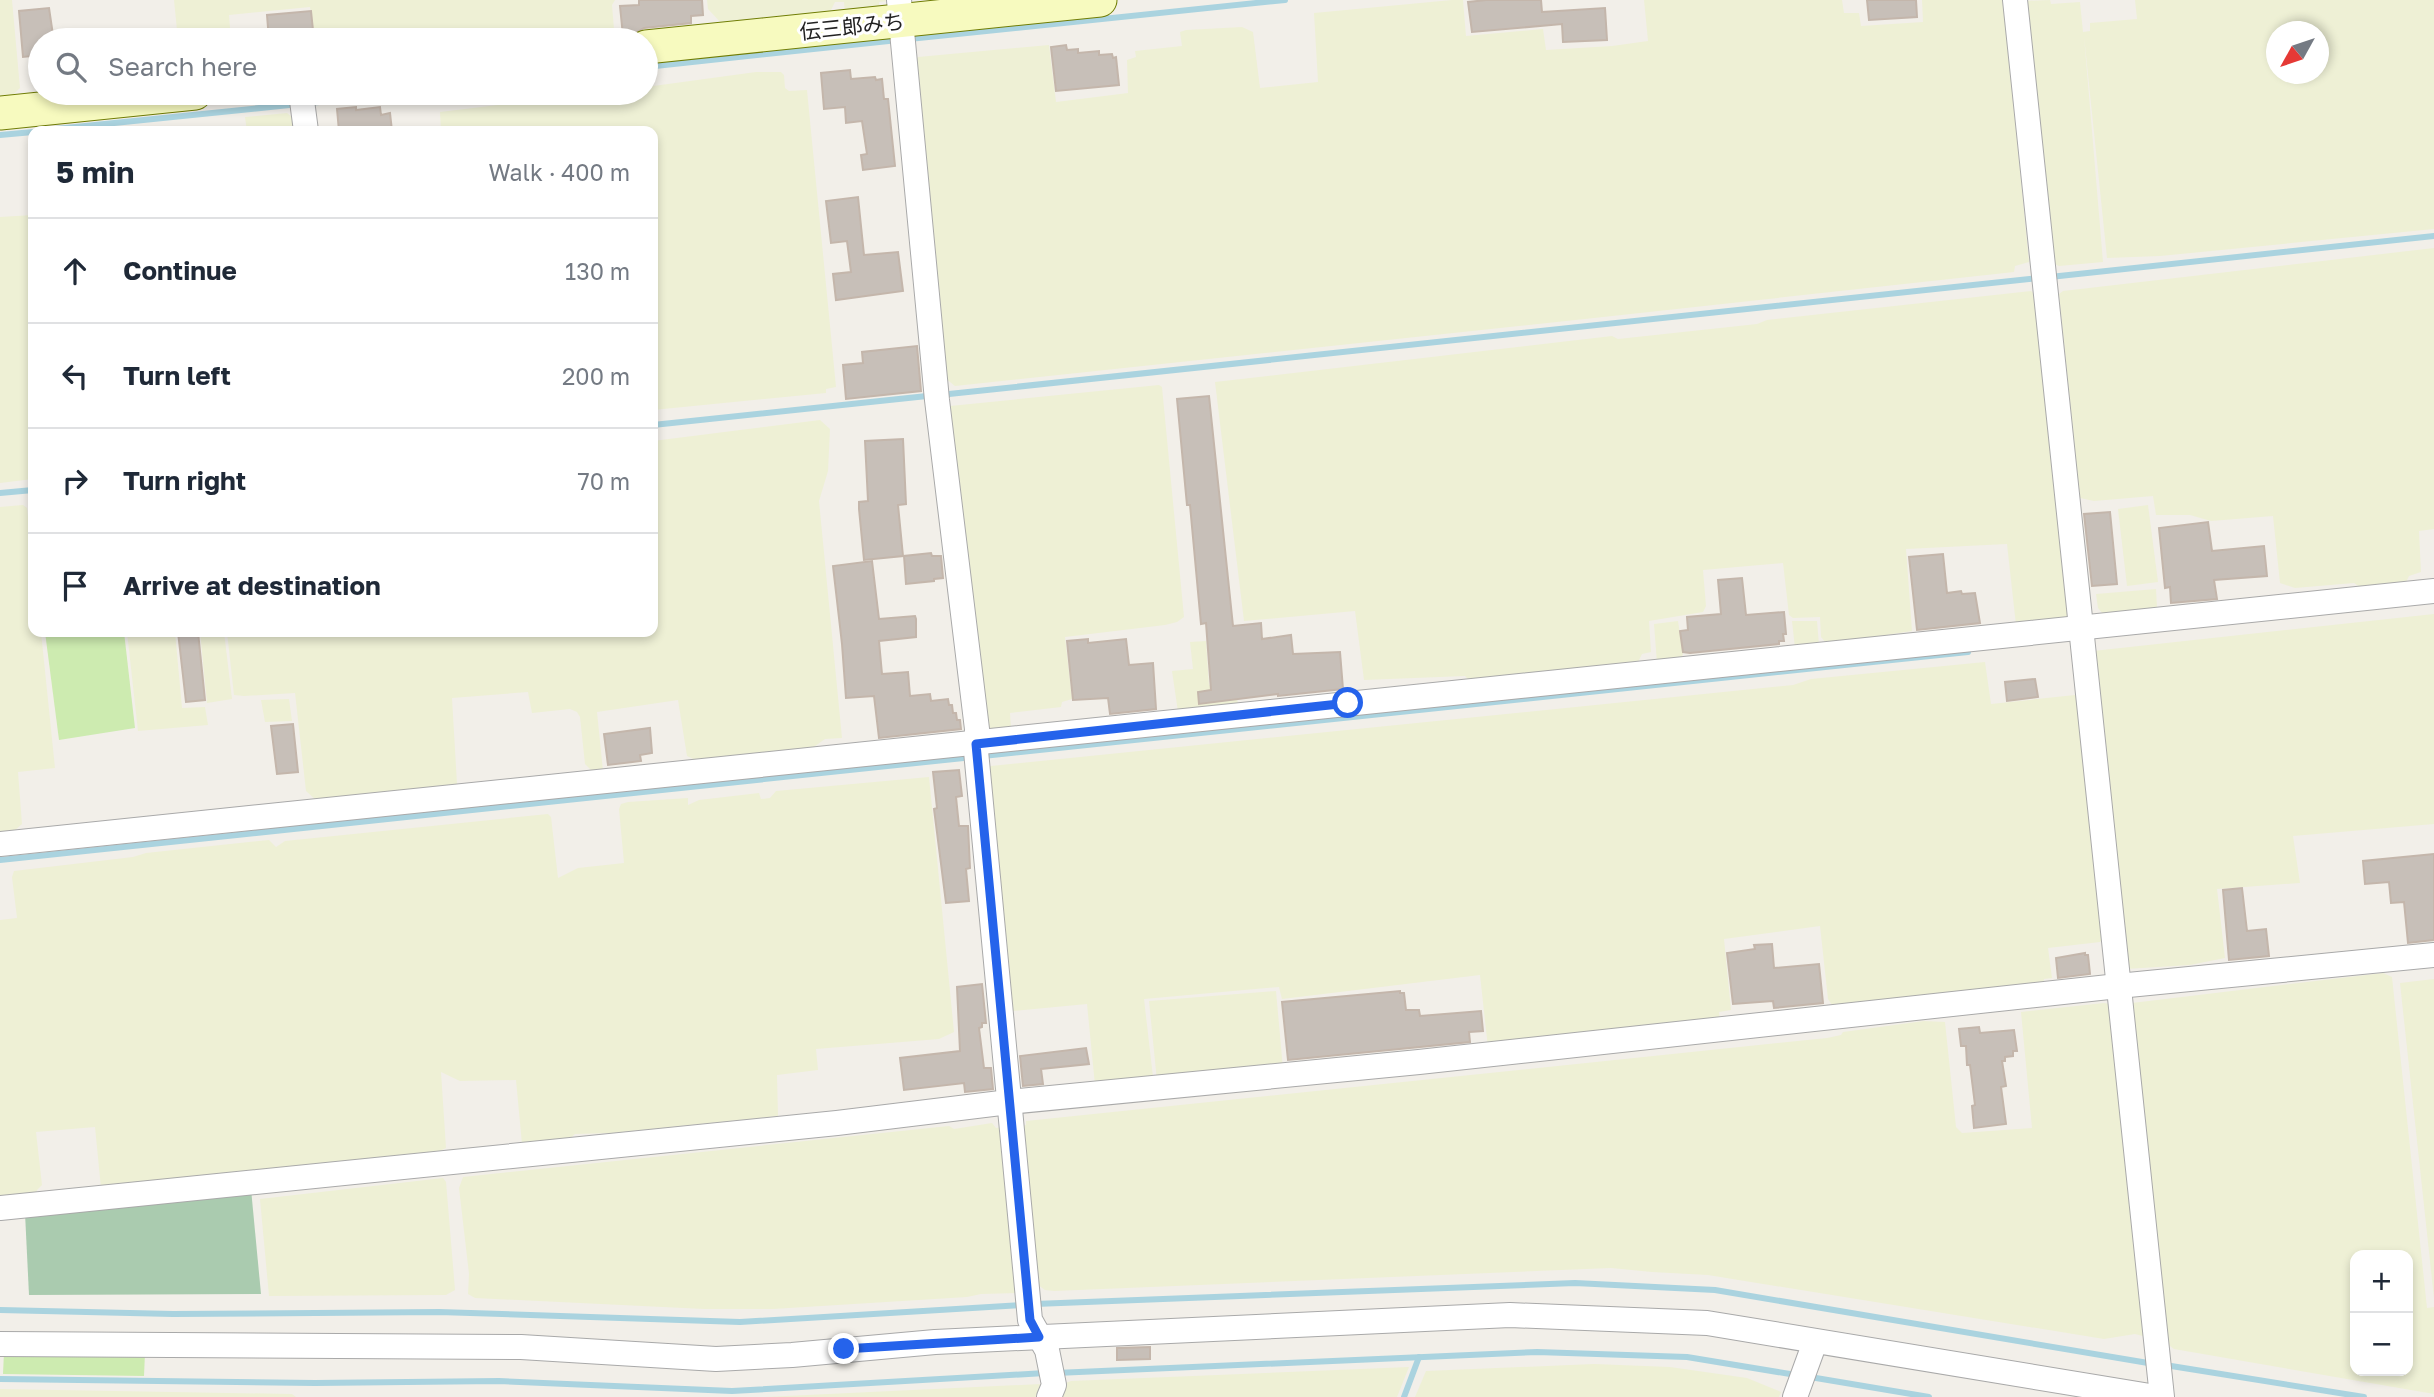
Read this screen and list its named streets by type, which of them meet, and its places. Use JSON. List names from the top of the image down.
{
  "streets": {
    "street": ["伝三郎みち"]
  },
  "north": "bottom left",
  "page": {
    "search": "Search here",
    "heading": ["5 min", "Walk · 400 m"],
    "list": [
      ["Continue", "130 m"],
      ["Turn left", "200 m"],
      ["Turn right", "70 m"],
      "Arrive at destination"
    ],
    "map_buttons": ["+", "−"]
  }
}
